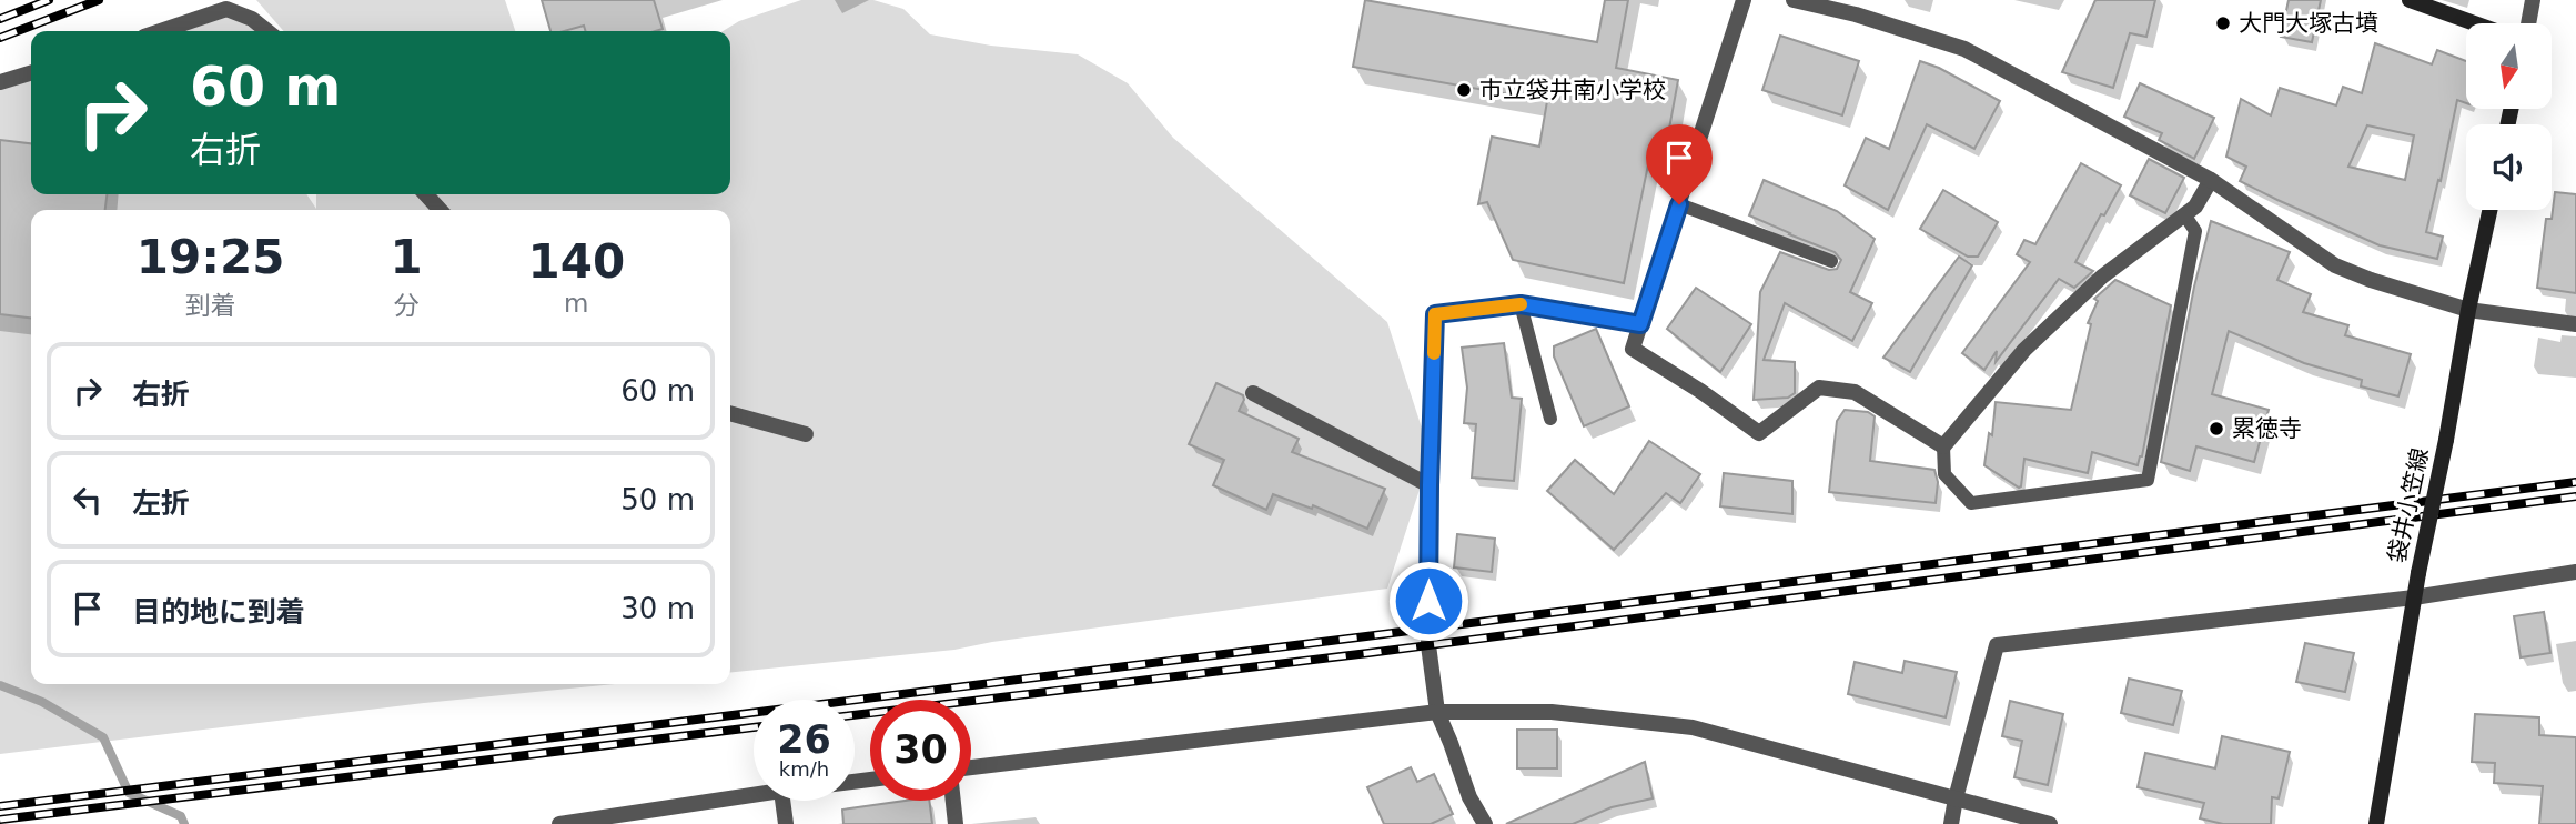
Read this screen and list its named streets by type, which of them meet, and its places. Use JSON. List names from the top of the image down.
{
  "streets": {
    "main road": ["袋井小笠線"]
  },
  "places": ["大門大塚古墳", "市立袋井南小学校", "累徳寺"],
  "north": "bottom",
  "page": {
    "turn": ["60 m", "右折"],
    "eta": [
      "19:25",
      "到着",
      "1",
      "分",
      "140",
      "m"
    ],
    "list": [
      {
        "name": "右折",
        "value": "60 m"
      },
      {
        "name": "左折",
        "value": "50 m"
      },
      {
        "name": "目的地に到着",
        "value": "30 m"
      }
    ],
    "speed": "26 km/h",
    "limit": "30"
  }
}
